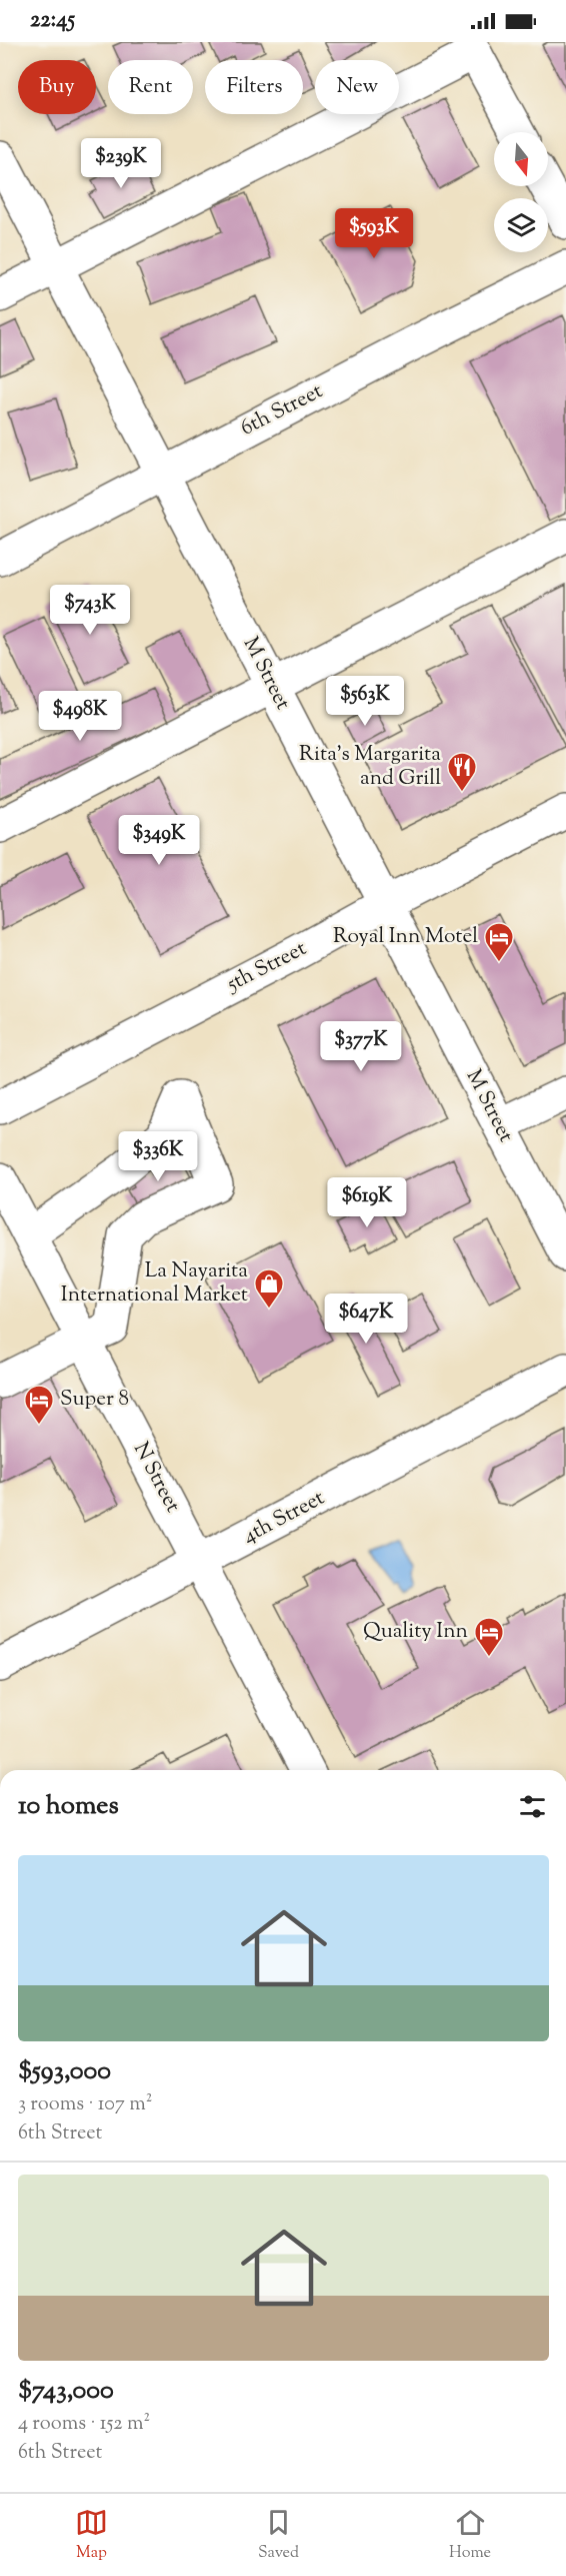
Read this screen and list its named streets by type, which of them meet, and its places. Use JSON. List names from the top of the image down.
{
  "streets": {
    "main road": [
      "6th Street",
      "M Street",
      "5th Street",
      "N Street",
      "4th Street"
    ]
  },
  "crossings": [
    ["6th Street", "M Street"],
    ["M Street", "5th Street"],
    ["N Street", "4th Street"]
  ],
  "places": {
    "restaurant": ["Rita's Margarita and Grill"],
    "hotel": ["Royal Inn Motel", "Super 8", "Quality Inn"],
    "shop": ["La Nayarita International Market"]
  },
  "north": "bottom",
  "page": {
    "status": "22:45",
    "chip": [
      "Buy",
      "Rent",
      "Filters",
      "New"
    ],
    "price": [
      "$239K",
      "$593K",
      "$743K",
      "$563K",
      "$498K",
      "$349K",
      "$377K",
      "$336K",
      "$619K",
      "$647K"
    ],
    "heading": "10 homes",
    "list": [
      {
        "name": "$593,000",
        "note": "3 rooms · 107 m² · 6th Street"
      },
      {
        "name": "$743,000",
        "note": "4 rooms · 152 m² · 6th Street"
      }
    ],
    "tabs": ["Map", "Saved", "Home"]
  }
}
